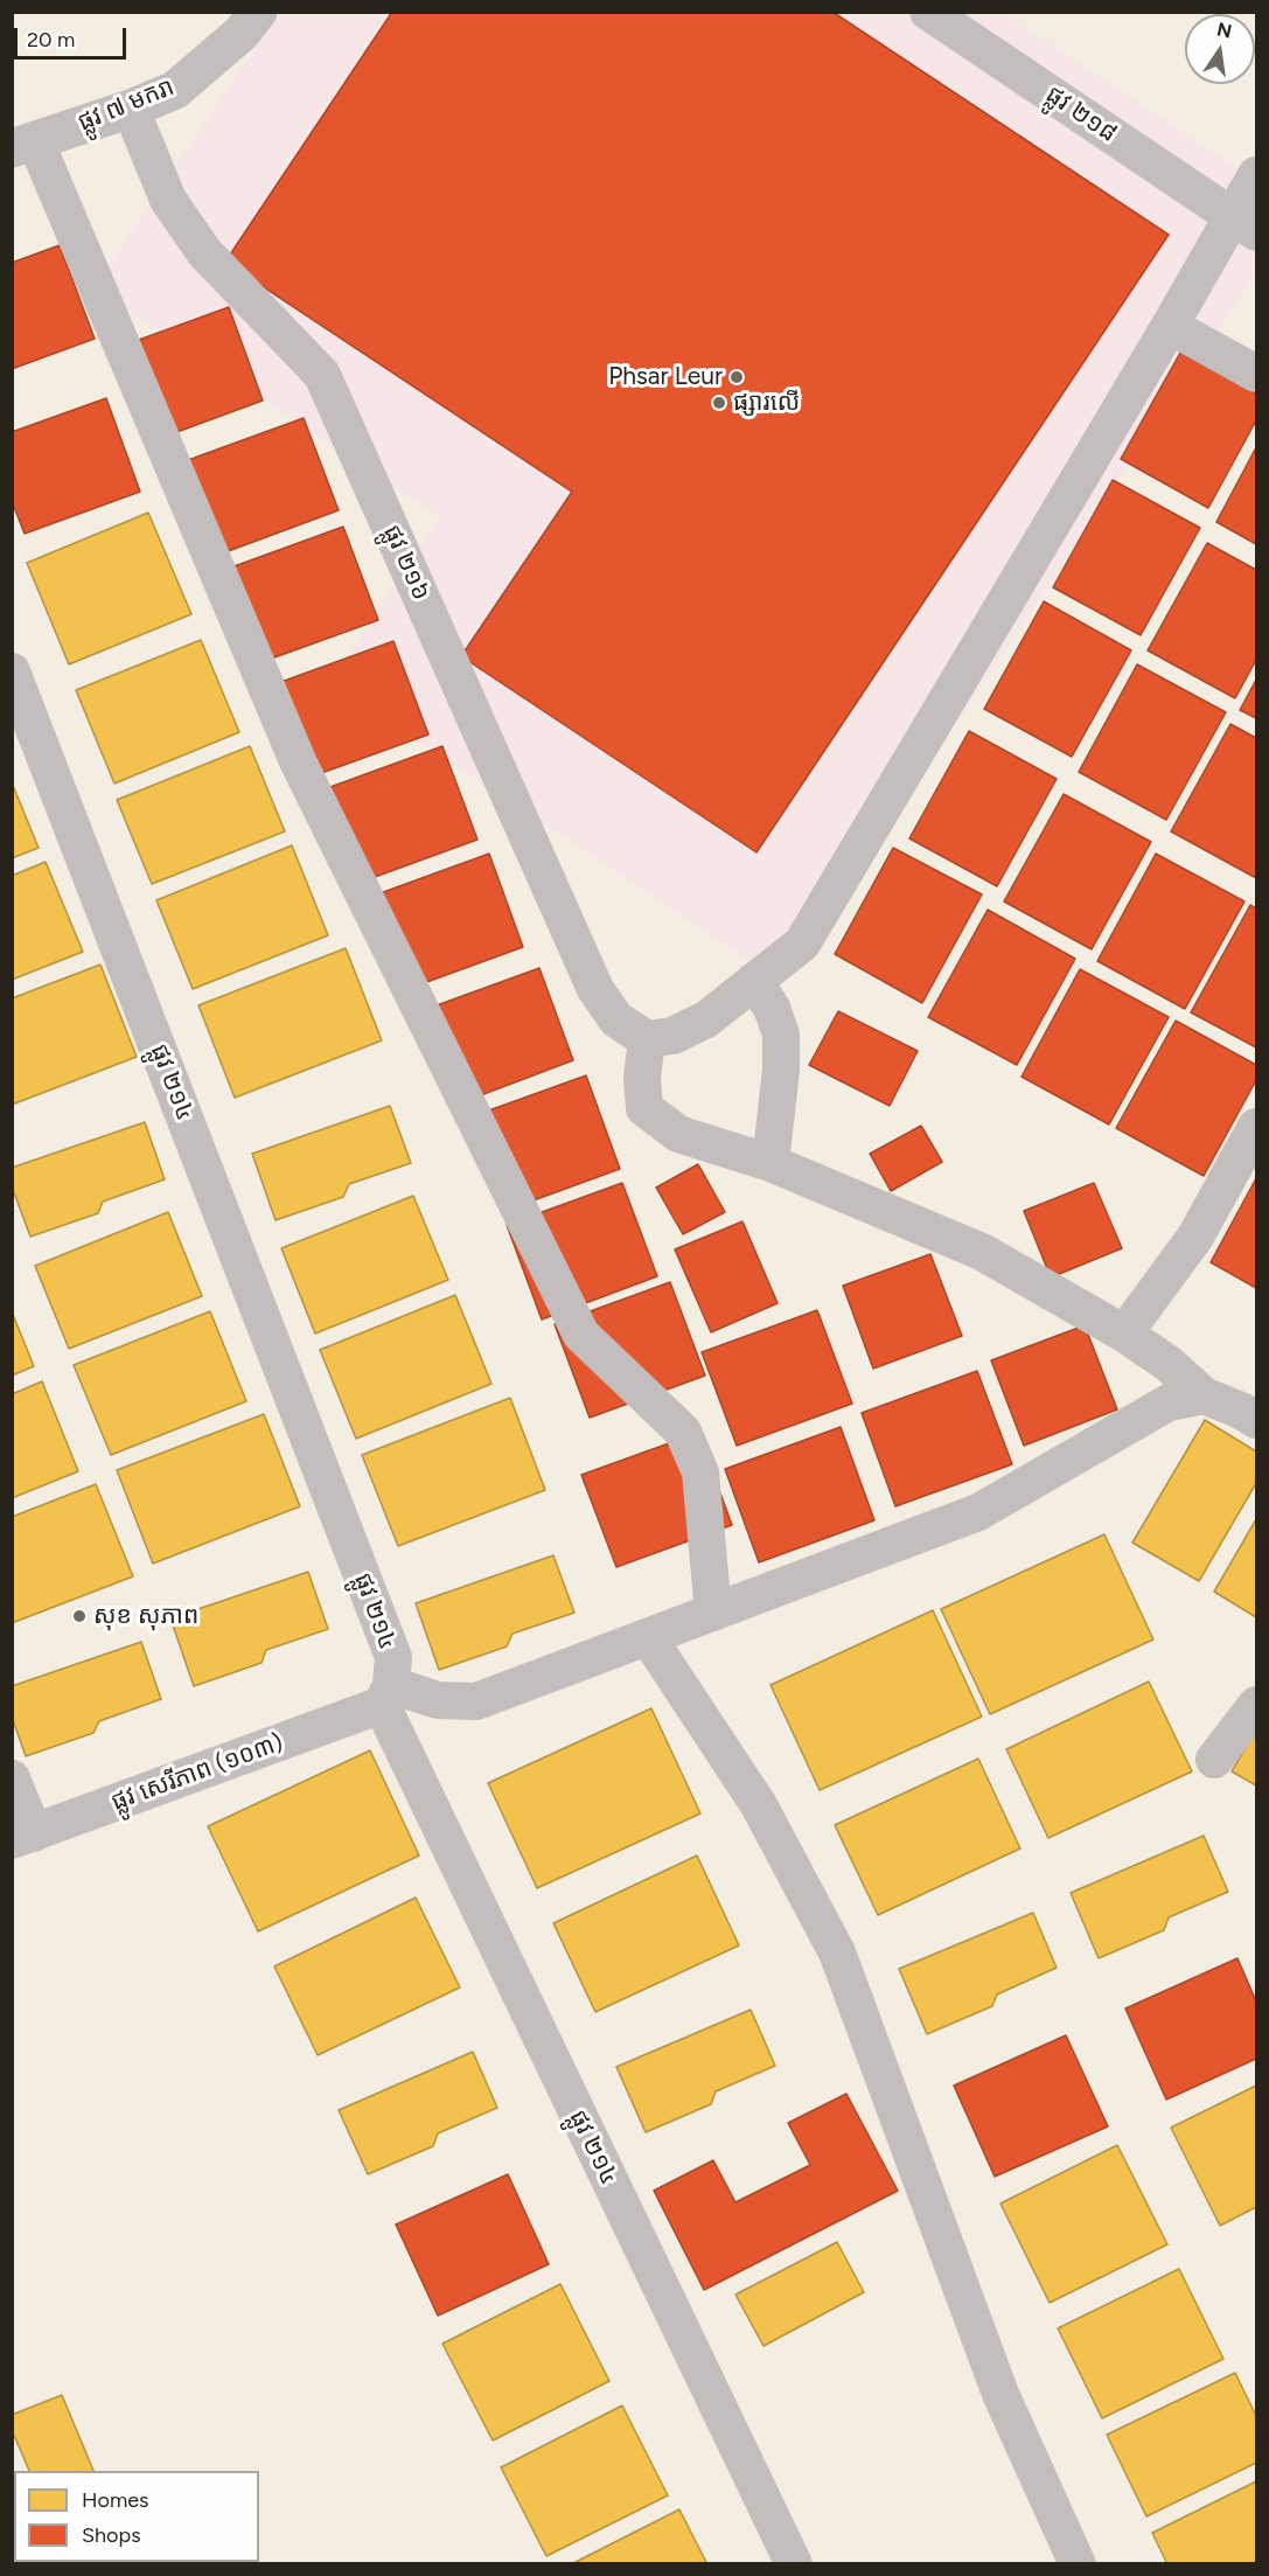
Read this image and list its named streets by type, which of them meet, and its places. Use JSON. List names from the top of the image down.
{
  "streets": {
    "street": [
      "ផ្លូវ ៧ មករា",
      "ផ្លូវ ២១៨",
      "ផ្លូវ ២១៦",
      "ផ្លូវ ២១៤",
      "ផ្លូវ សេរីភាព (១០៣)"
    ]
  },
  "crossings": [
    ["ផ្លូវ ៧ មករា", "ផ្លូវ ២១៦"],
    ["ផ្លូវ ២១៤", "ផ្លូវ សេរីភាព (១០៣)"]
  ],
  "places": ["Phsar Leur", "ផ្សារលើ", "សុខ សុភាព"],
  "legend": ["Homes", "Shops"],
  "scale_bar": "20 m",
  "north": "top"
}
